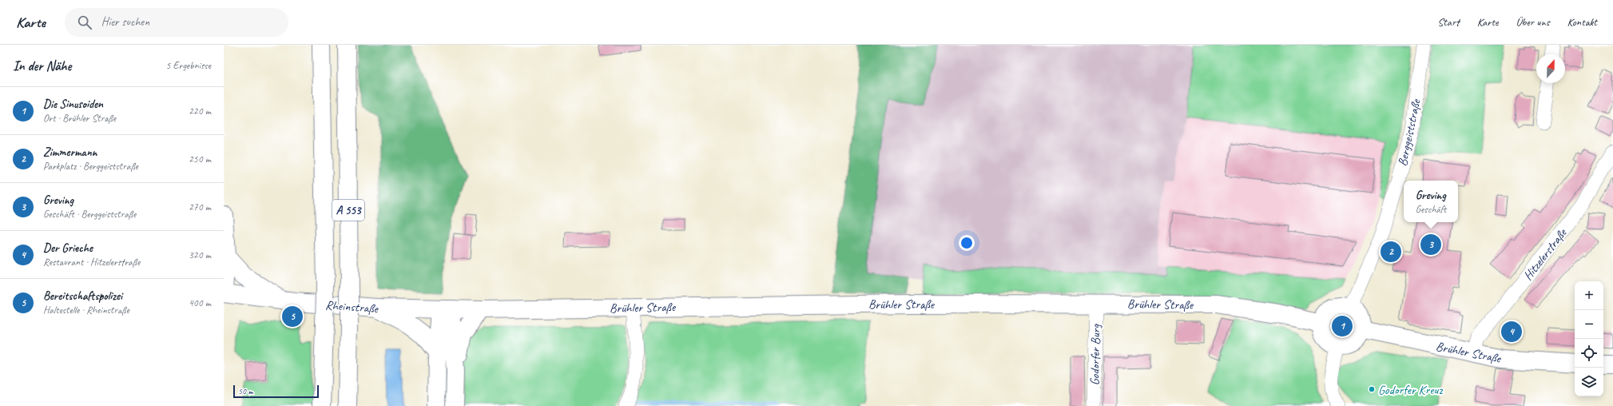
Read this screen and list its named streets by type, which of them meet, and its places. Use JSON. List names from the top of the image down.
{
  "streets": {
    "main road": ["A 553", "Brühler Straße", "Rheinstraße"],
    "street": ["Berggeiststraße", "Hitzelerstraße", "Godorfer Burg"]
  },
  "crossings": [
    ["Berggeiststraße", "Brühler Straße"],
    ["Hitzelerstraße", "Brühler Straße"],
    ["Brühler Straße", "Rheinstraße"],
    ["Brühler Straße", "Godorfer Burg"]
  ],
  "places": ["Godorfer Kreuz"],
  "scale_bar": "50 m",
  "north": "top",
  "page": {
    "header": "Karte",
    "search": "Hier suchen",
    "nav": [
      "Start",
      "Karte",
      "Über uns",
      "Kontakt"
    ],
    "heading": ["In der Nähe", "5 Ergebnisse"],
    "list": [
      {
        "mark": "1",
        "name": "Die Sinusoiden",
        "note": "Ort · Brühler Straße",
        "value": "220 m"
      },
      {
        "mark": "2",
        "name": "Zimmermann",
        "note": "Parkplatz · Berggeiststraße",
        "value": "250 m"
      },
      {
        "mark": "3",
        "name": "Greving",
        "note": "Geschäft · Berggeiststraße",
        "value": "270 m"
      },
      {
        "mark": "4",
        "name": "Der Grieche",
        "note": "Restaurant · Hitzelerstraße",
        "value": "320 m"
      },
      {
        "mark": "5",
        "name": "Bereitschaftspolizei",
        "note": "Haltestelle · Rheinstraße",
        "value": "400 m"
      }
    ],
    "popup": ["Greving", "Geschäft"],
    "pins": [
      "3",
      "2",
      "5",
      "1",
      "4"
    ],
    "map_buttons": ["+", "−"],
    "scale": "50 m"
  }
}
